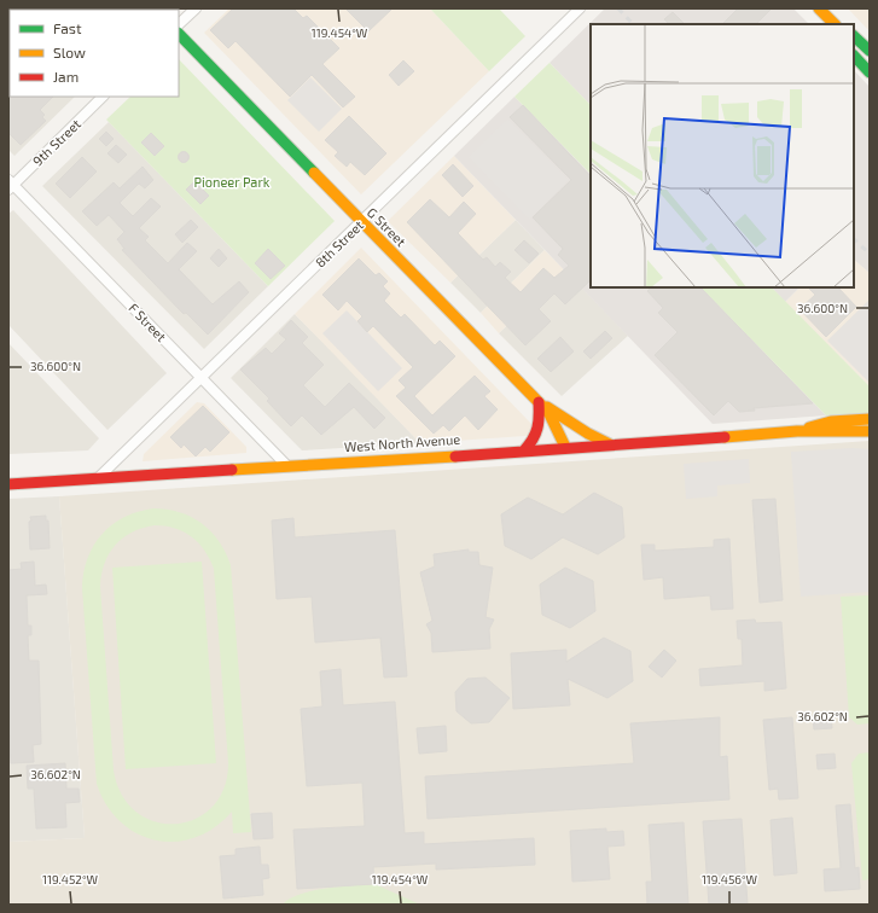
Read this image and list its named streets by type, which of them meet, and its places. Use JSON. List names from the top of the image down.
{
  "streets": {
    "street": [
      "9th Street",
      "G Street",
      "8th Street",
      "F Street",
      "West North Avenue"
    ]
  },
  "crossings": [
    ["9th Street", "F Street"],
    ["G Street", "8th Street"],
    ["G Street", "West North Avenue"],
    ["8th Street", "F Street"],
    ["8th Street", "West North Avenue"],
    ["F Street", "West North Avenue"]
  ],
  "parks": ["Pioneer Park"],
  "legend": ["Fast", "Slow", "Jam"],
  "coordinates": [
    "119.454°W",
    "36.600°N",
    "36.602°N",
    "119.452°W",
    "119.456°W"
  ]
}
